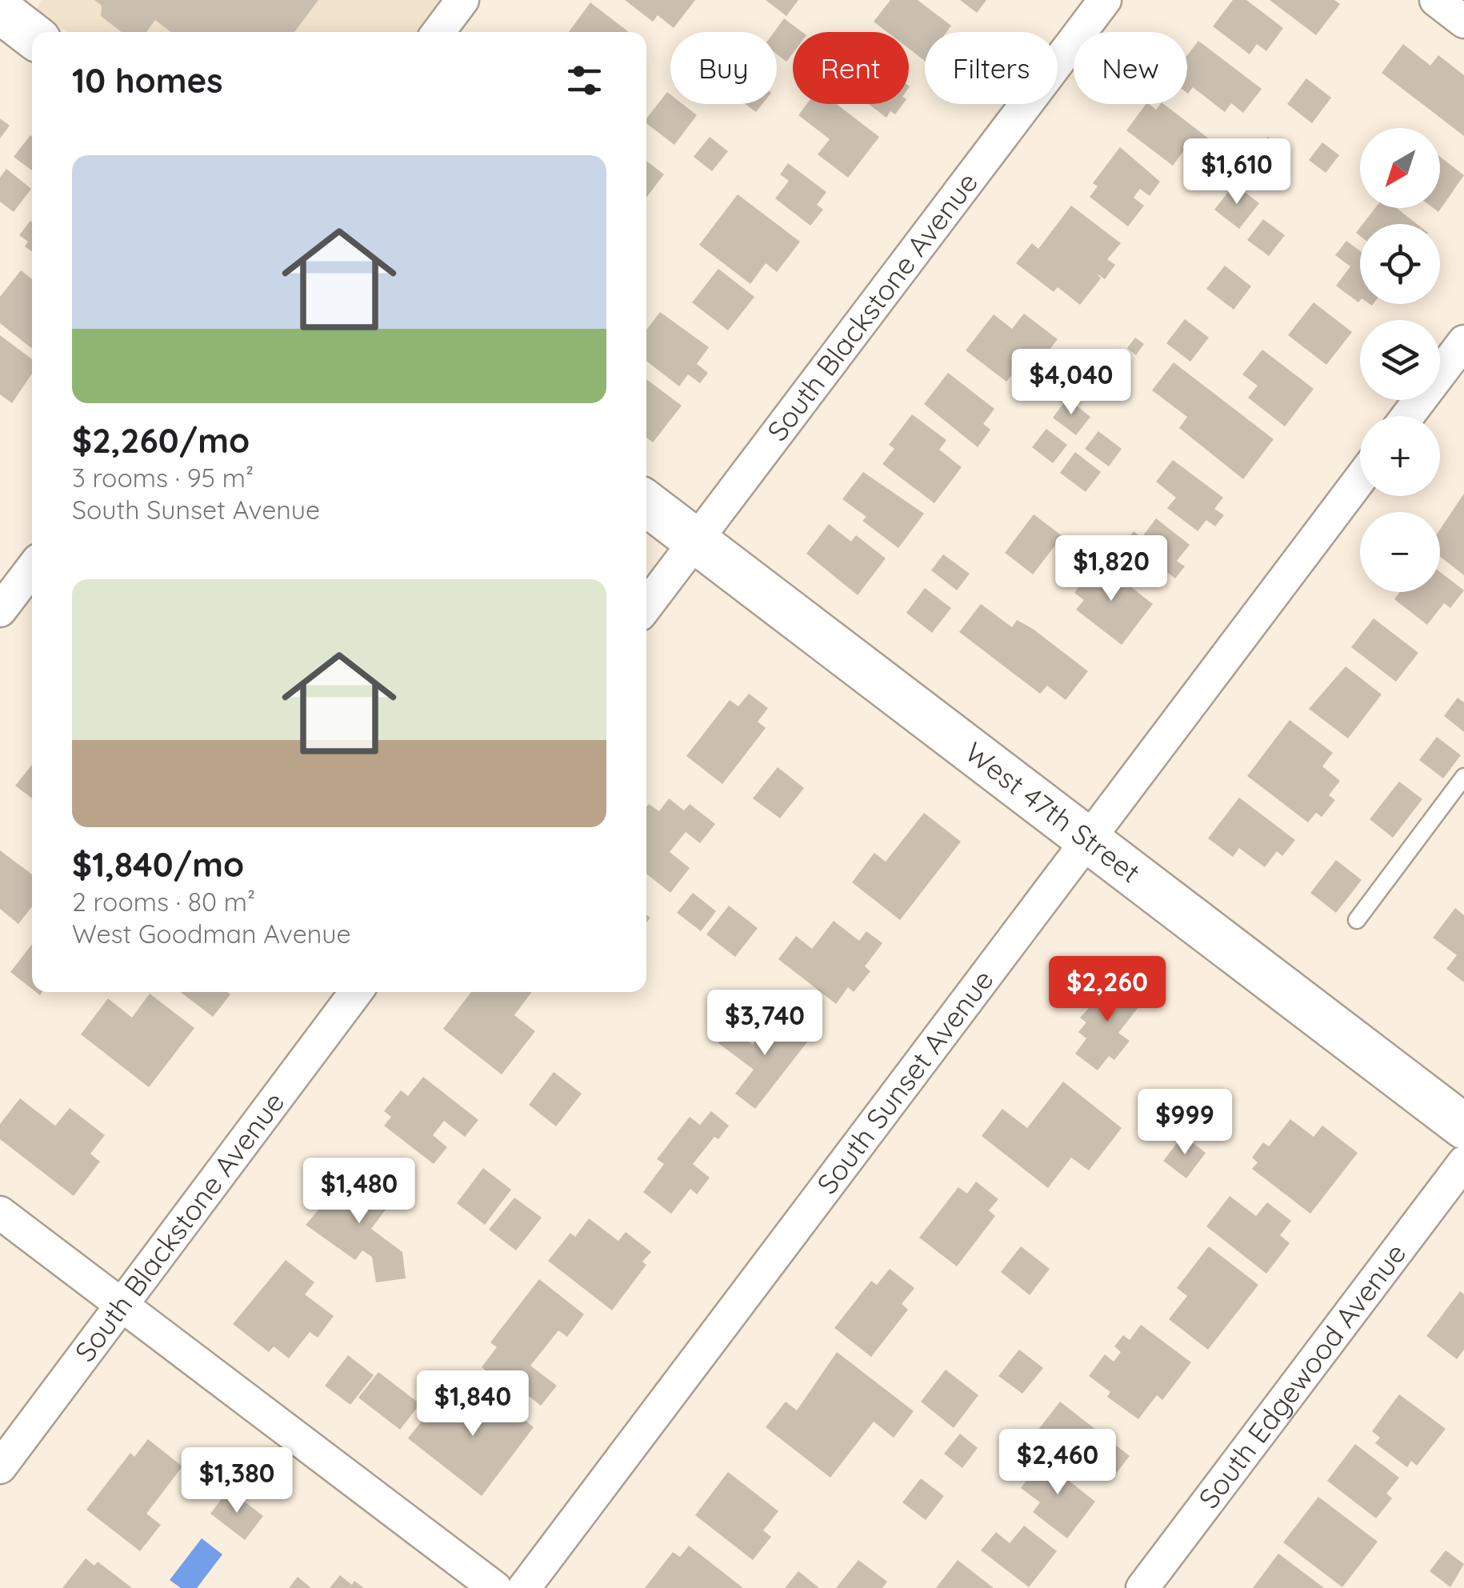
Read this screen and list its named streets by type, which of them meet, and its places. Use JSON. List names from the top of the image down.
{
  "streets": {
    "main road": ["West 47th Street"],
    "street": ["South Blackstone Avenue", "South Sunset Avenue", "South Edgewood Avenue"]
  },
  "crossings": [
    ["South Blackstone Avenue", "West 47th Street"],
    ["West 47th Street", "South Sunset Avenue"]
  ],
  "north": "bottom left",
  "page": {
    "chip": [
      "Buy",
      "Rent",
      "Filters",
      "New"
    ],
    "heading": "10 homes",
    "map_buttons": ["+", "−"],
    "list": [
      {
        "name": "$2,260/mo",
        "note": "3 rooms · 95 m² · South Sunset Avenue"
      },
      {
        "name": "$1,840/mo",
        "note": "2 rooms · 80 m² · West Goodman Avenue"
      }
    ],
    "price": [
      "$1,610",
      "$4,040",
      "$1,820",
      "$2,260",
      "$3,740",
      "$999",
      "$1,480",
      "$1,840",
      "$2,460",
      "$1,380"
    ]
  }
}
